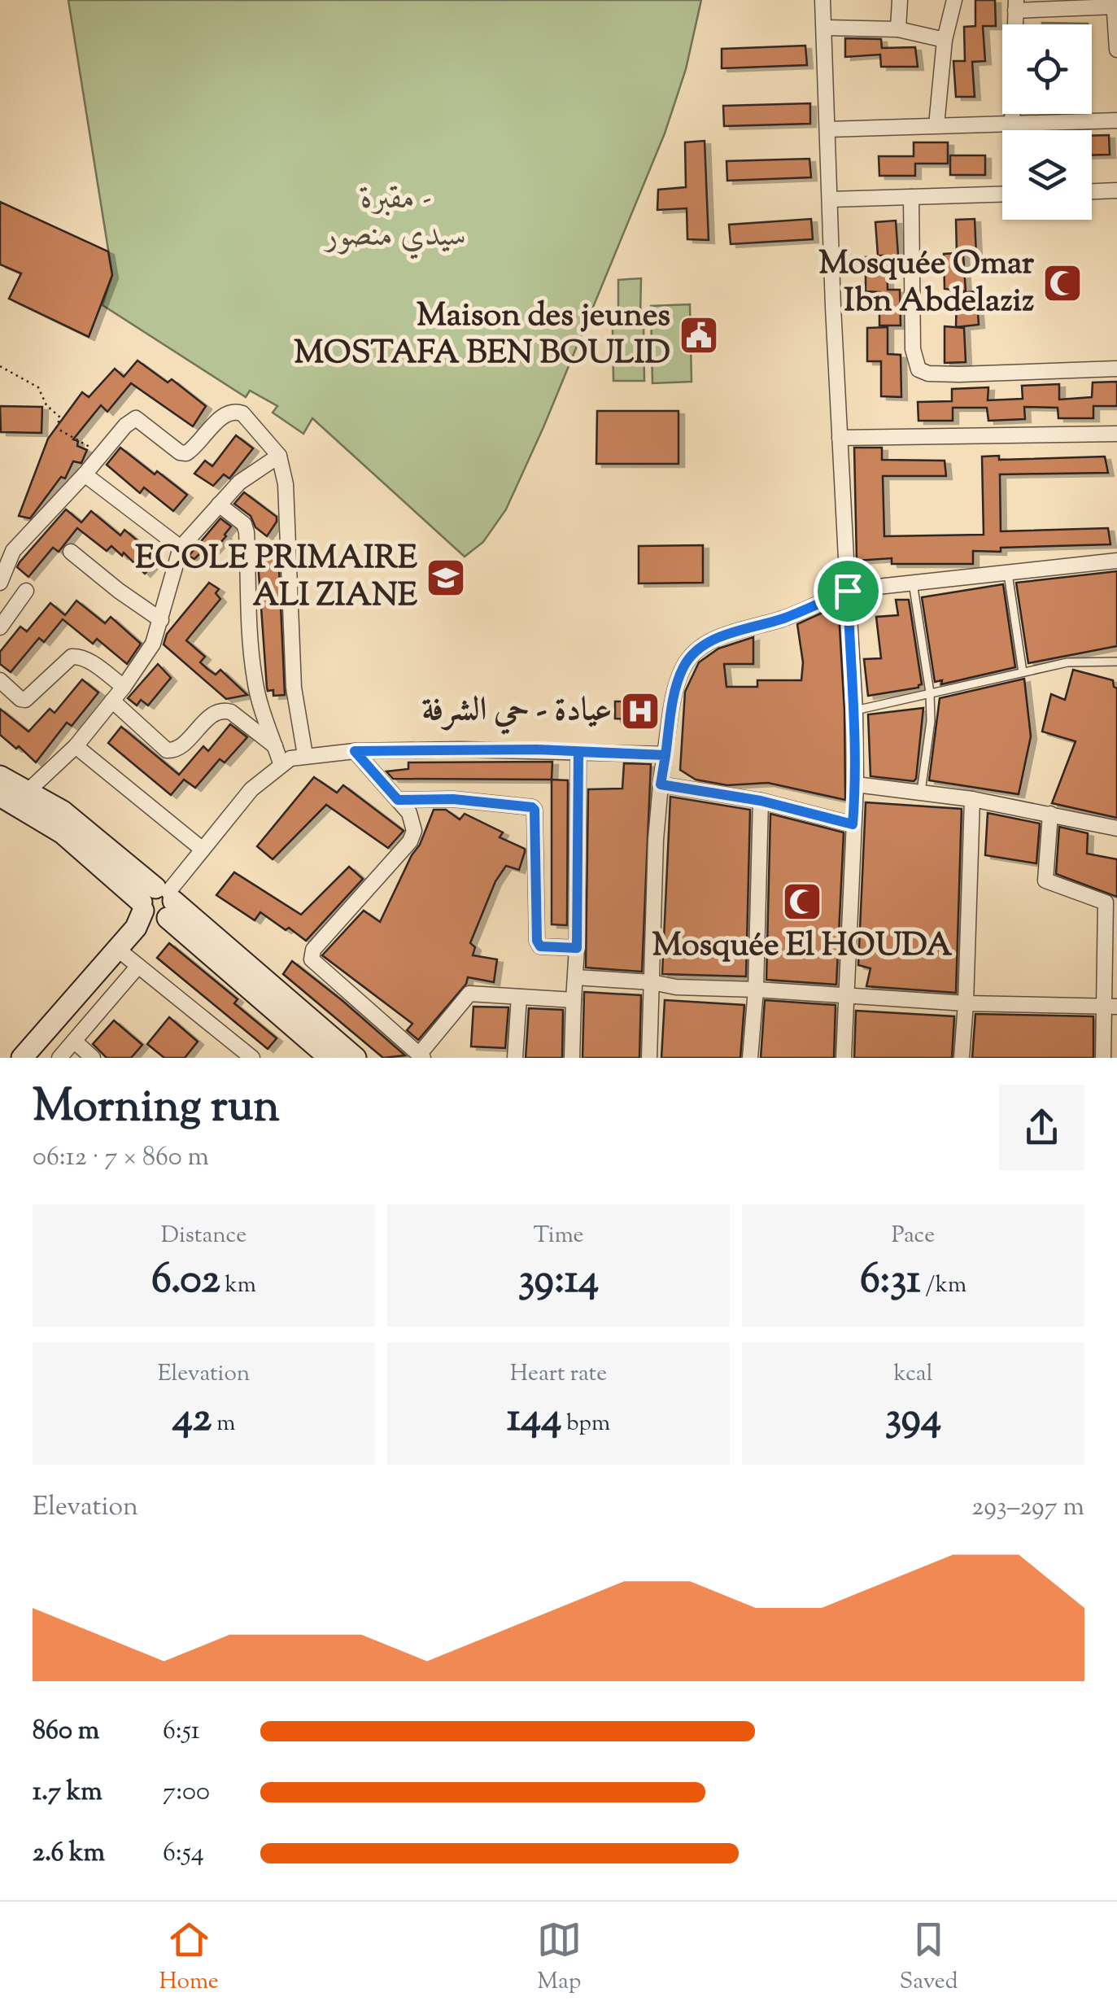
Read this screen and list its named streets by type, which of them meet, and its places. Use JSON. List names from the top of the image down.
{
  "parks": ["مقبرة - سيدي منصور"],
  "places": {
    "mosque": ["Mosquée Omar Ibn Abdelaziz", "Mosquée El HOUDA"],
    "public building": ["Maison des jeunes MOSTAFA BEN BOULID"],
    "school or university": ["ECOLE PRIMAIRE ALI ZIANE"],
    "hospital": ["عيادة - حي الشرفة"]
  },
  "page": {
    "heading": ["Morning run", "06:12 · 7 × 860 m"],
    "stats": [
      ["Distance", "6.02 km"],
      ["Time", "39:14"],
      ["Pace", "6:31 /km"],
      ["Elevation", "42 m"],
      ["Heart rate", "144 bpm"],
      ["kcal", "394"]
    ],
    "chart": ["Elevation", "293–297 m"],
    "list": [
      {
        "name": "860 m",
        "note": "6:51"
      },
      {
        "name": "1.7 km",
        "note": "7:00"
      },
      {
        "name": "2.6 km",
        "note": "6:54"
      }
    ],
    "tabs": ["Home", "Map", "Saved"]
  }
}
